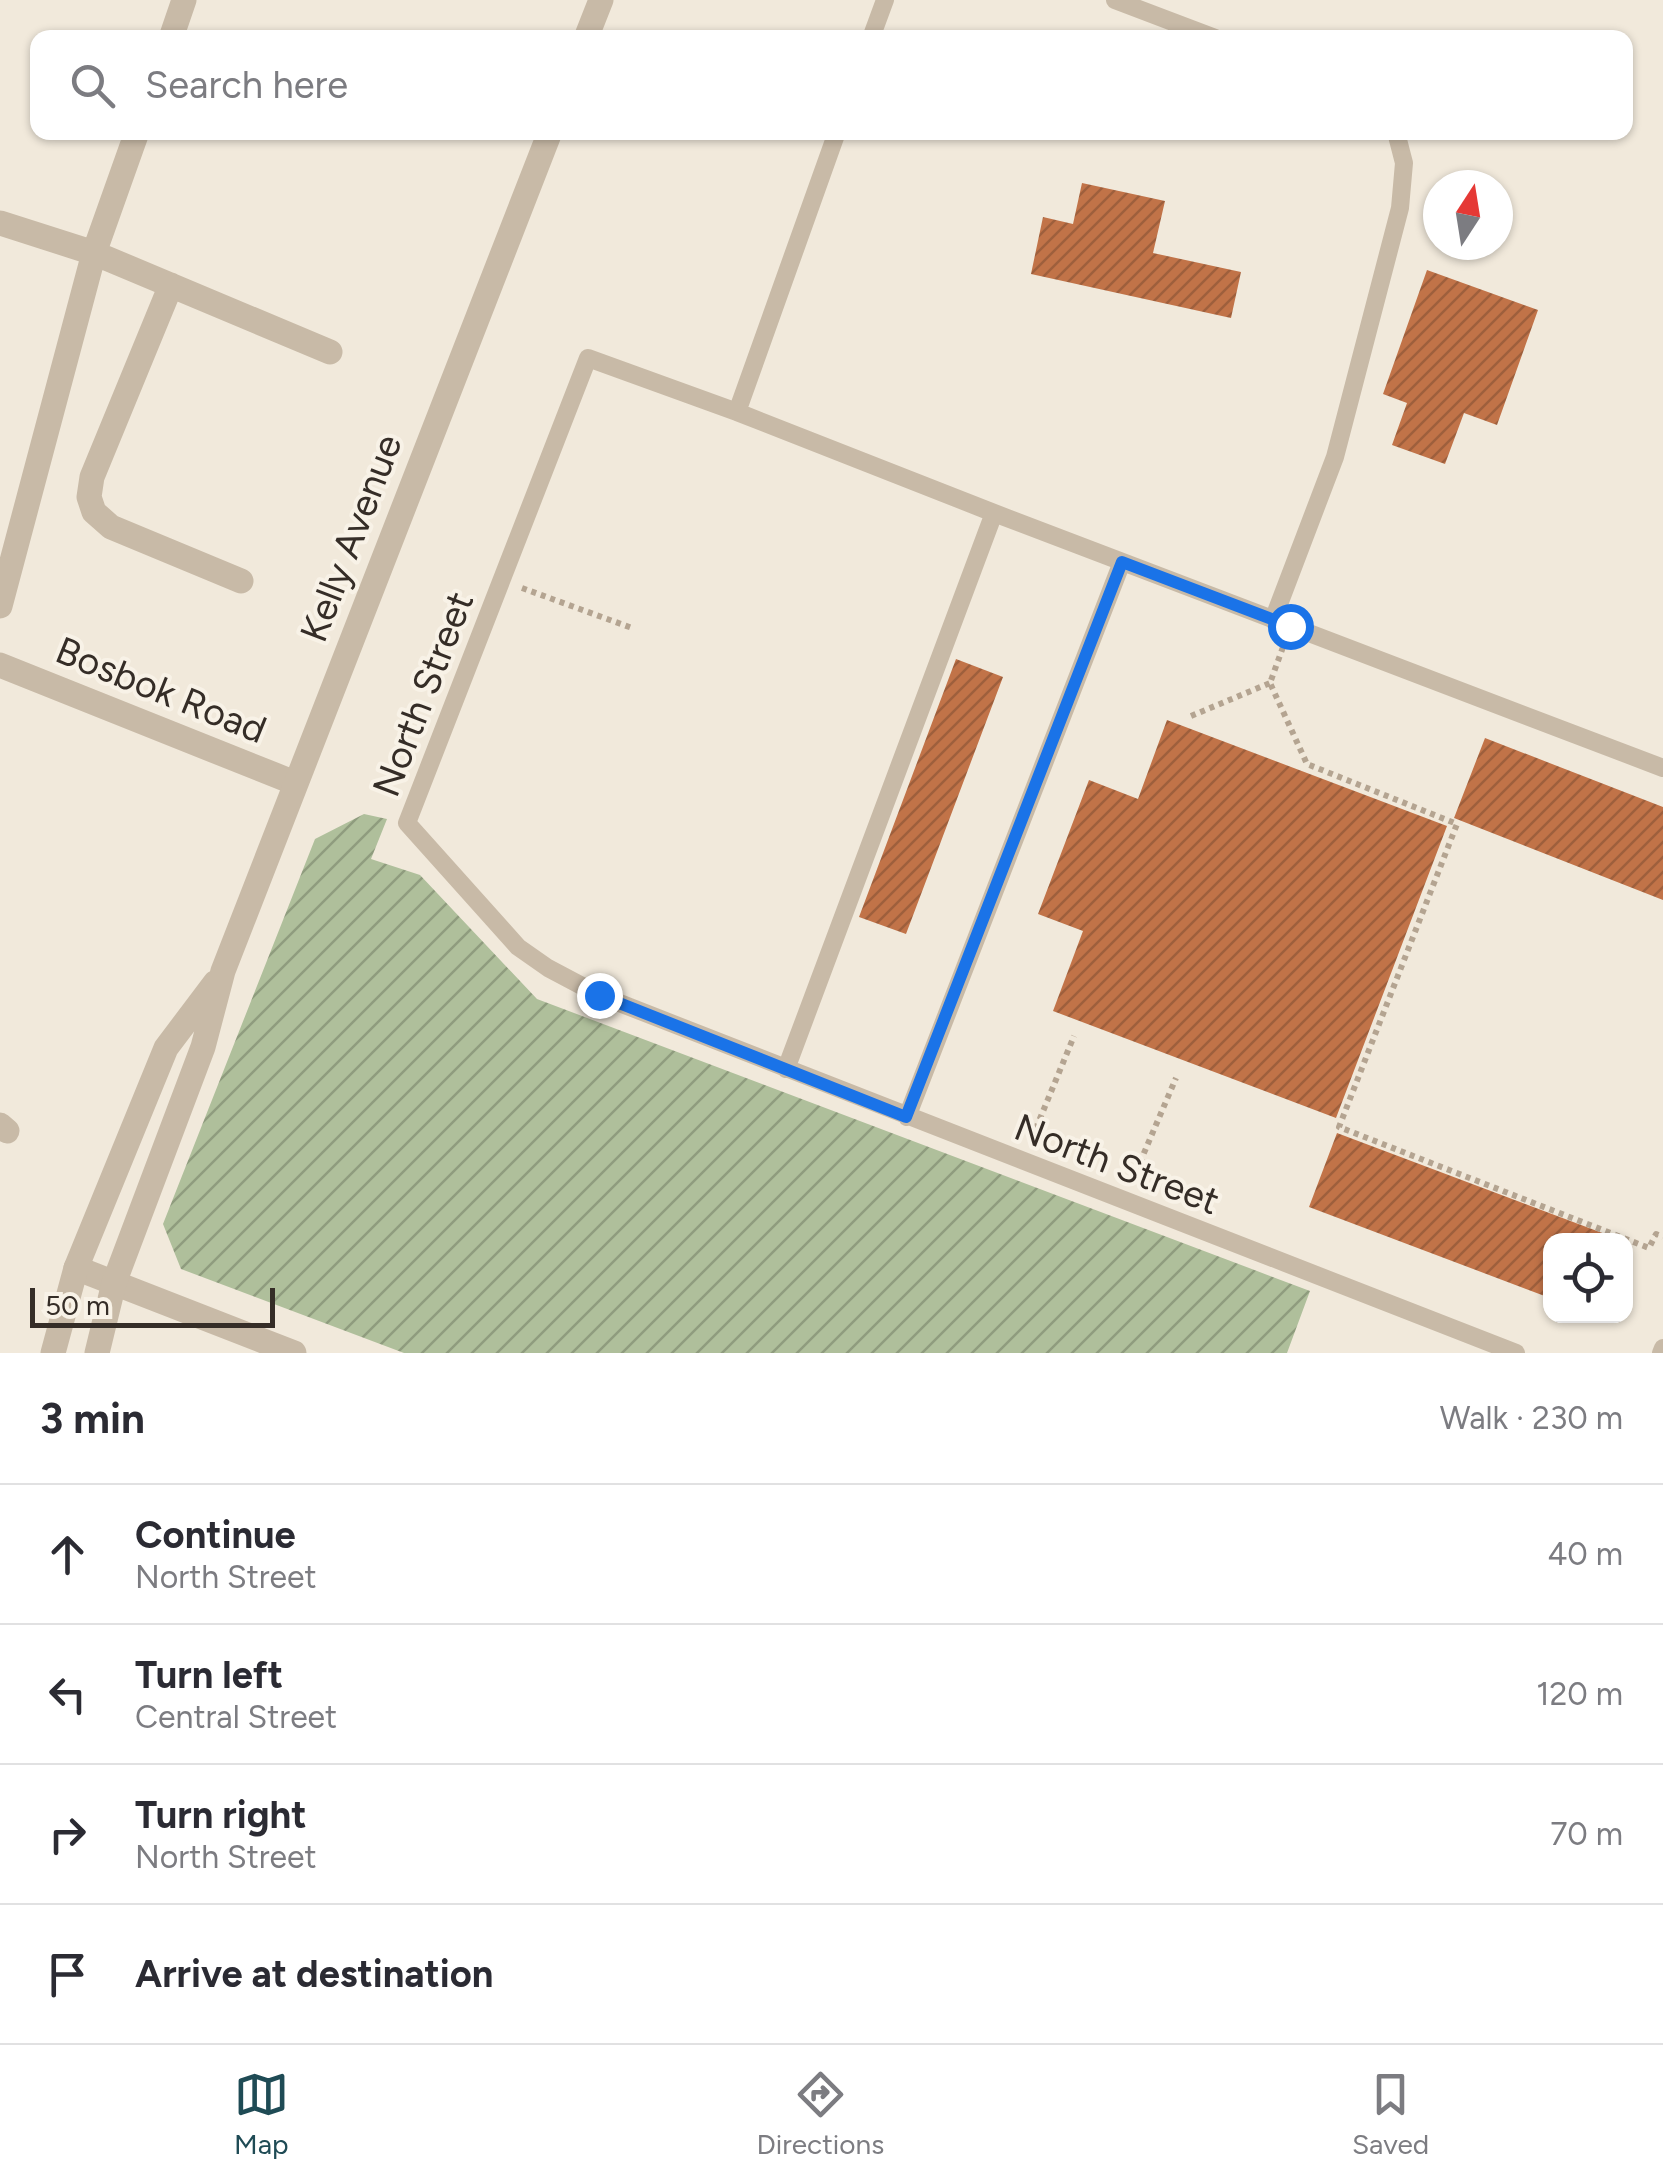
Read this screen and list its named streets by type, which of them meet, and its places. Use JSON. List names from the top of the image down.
{
  "streets": {
    "street": ["Kelly Avenue", "Bosbok Road"],
    "lane": ["North Street"]
  },
  "crossings": [
    ["Kelly Avenue", "Bosbok Road"]
  ],
  "scale_bar": "50 m",
  "north": "top",
  "page": {
    "search": "Search here",
    "scale": "50 m",
    "heading": ["3 min", "Walk · 230 m"],
    "list": [
      ["Continue", "North Street", "40 m"],
      ["Turn left", "Central Street", "120 m"],
      ["Turn right", "North Street", "70 m"],
      "Arrive at destination"
    ],
    "nav": ["Map", "Directions", "Saved"]
  }
}
